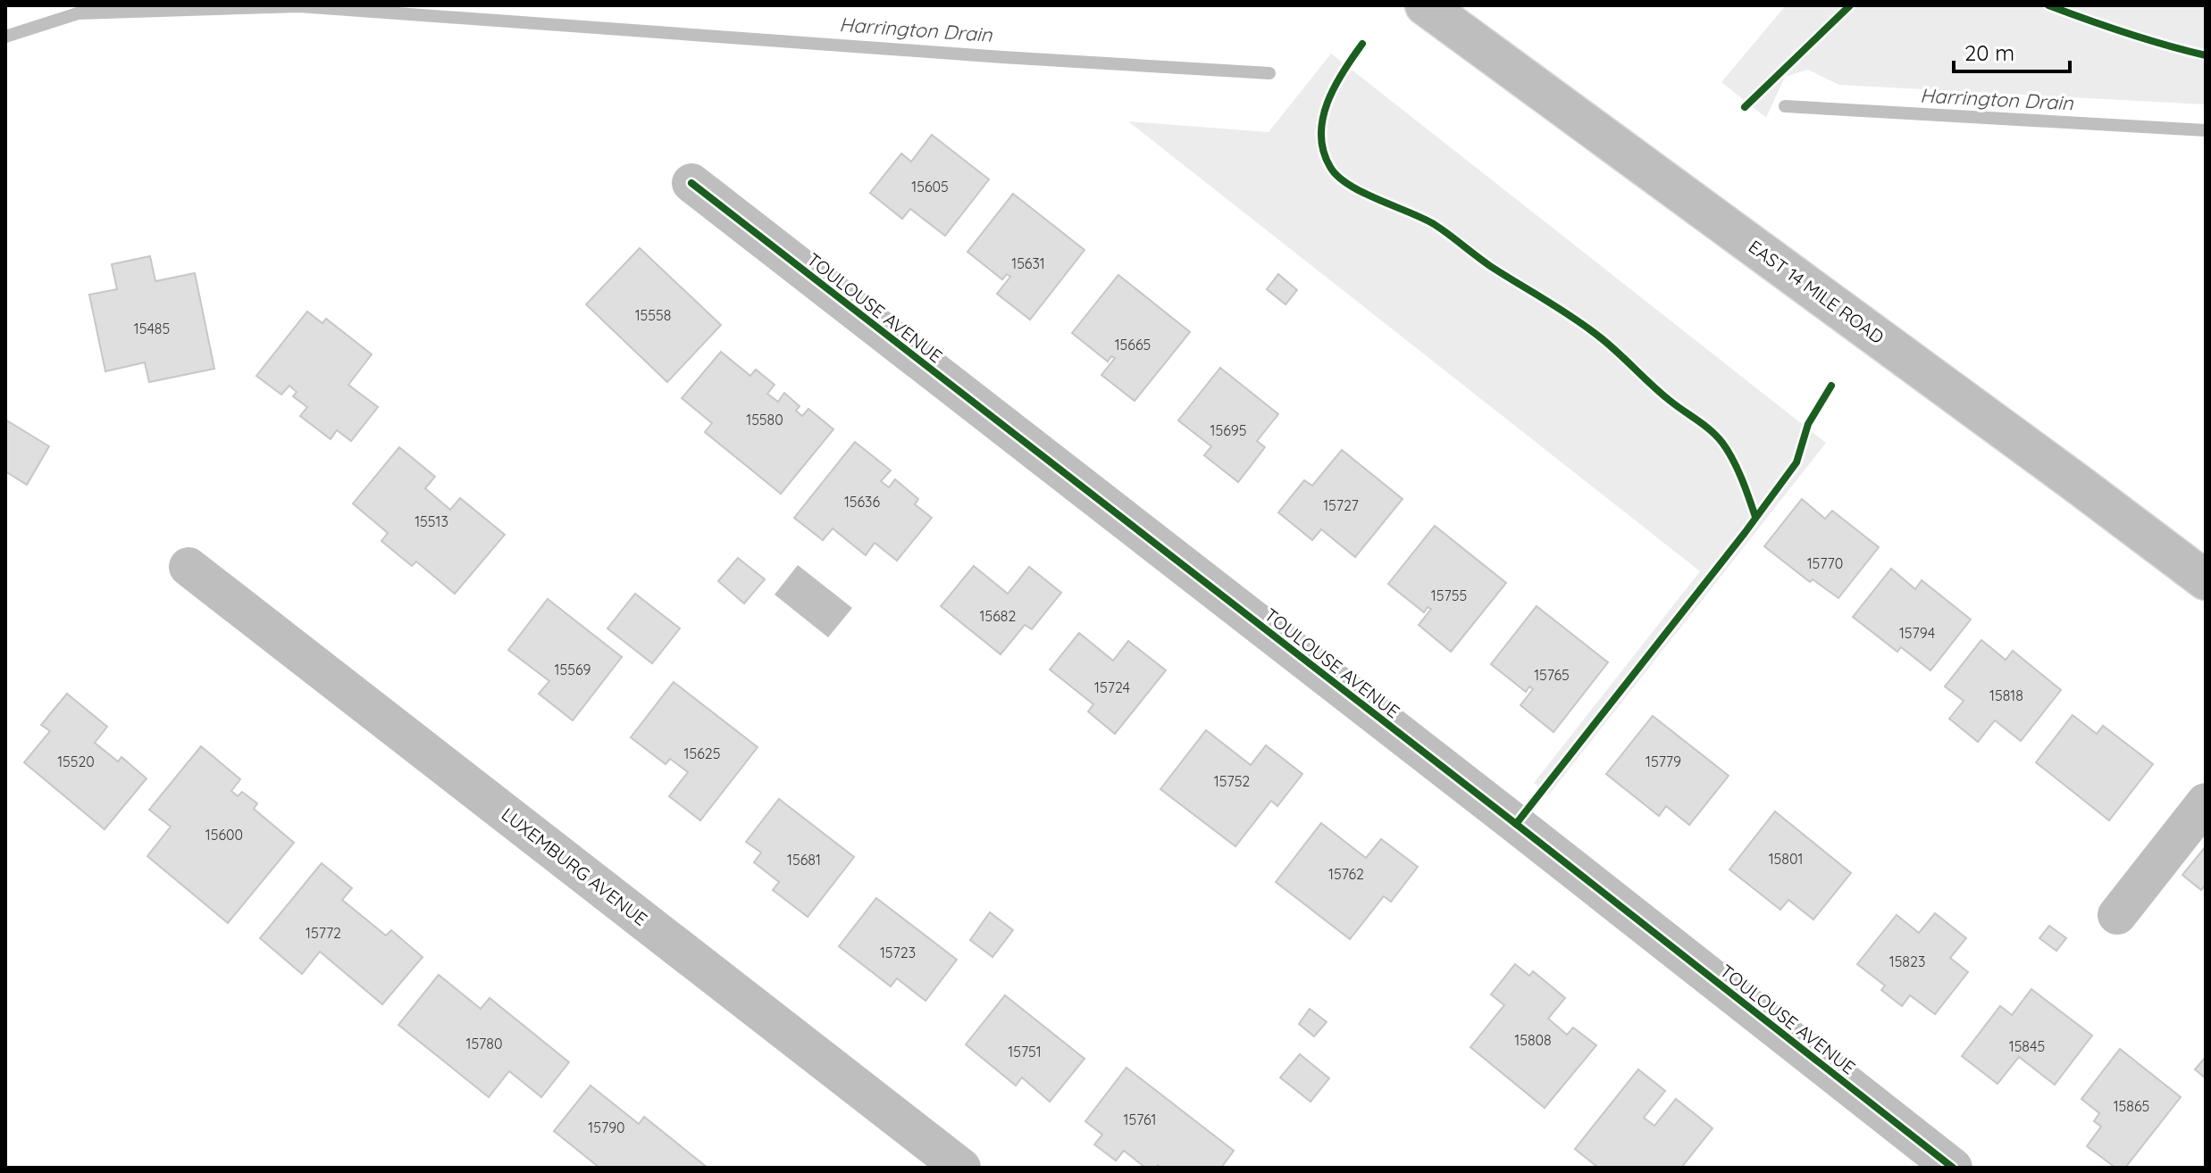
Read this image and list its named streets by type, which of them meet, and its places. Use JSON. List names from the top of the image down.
{
  "streets": {
    "street": ["EAST 14 MILE ROAD", "TOULOUSE AVENUE", "LUXEMBURG AVENUE"]
  },
  "water": ["Harrington Drain"],
  "house_numbers": [
    "15605",
    "15631",
    "15558",
    "15485",
    "15665",
    "15580",
    "15695",
    "15636",
    "15727",
    "15513",
    "15770",
    "15755",
    "15682",
    "15794",
    "15569",
    "15765",
    "15724",
    "15818",
    "15625",
    "15520",
    "15779",
    "15752",
    "15600",
    "15801",
    "15681",
    "15762",
    "15772",
    "15723",
    "15823",
    "15808",
    "15780",
    "15845",
    "15751",
    "15865",
    "15761",
    "15790"
  ],
  "scale_bar": "20 m"
}
